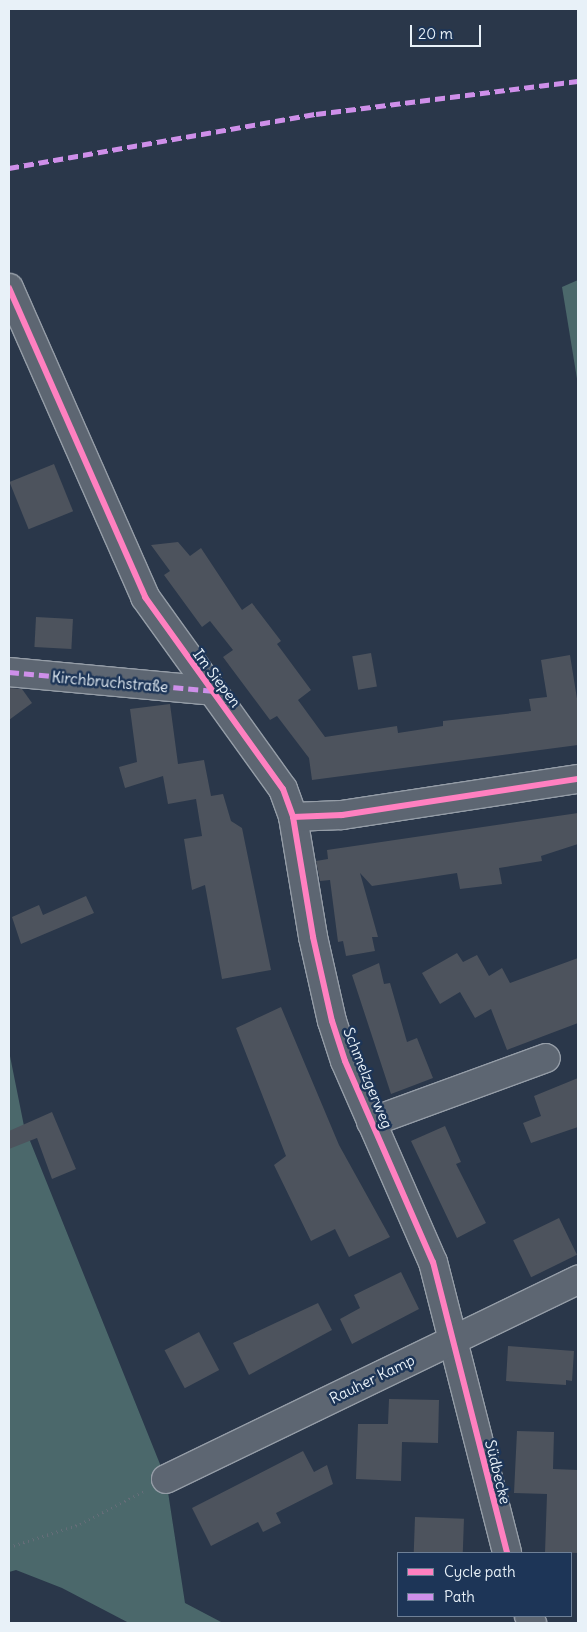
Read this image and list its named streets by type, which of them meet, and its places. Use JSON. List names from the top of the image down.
{
  "streets": {
    "street": [
      "Im Siepen",
      "Kirchbruchstraße",
      "Schmelzgerweg",
      "Rauher Kamp",
      "Südbecke"
    ]
  },
  "crossings": [
    ["Im Siepen", "Kirchbruchstraße"],
    ["Im Siepen", "Schmelzgerweg"],
    ["Schmelzgerweg", "Rauher Kamp"],
    ["Schmelzgerweg", "Südbecke"],
    ["Rauher Kamp", "Südbecke"]
  ],
  "legend": ["Cycle path", "Path"],
  "scale_bar": "20 m"
}
